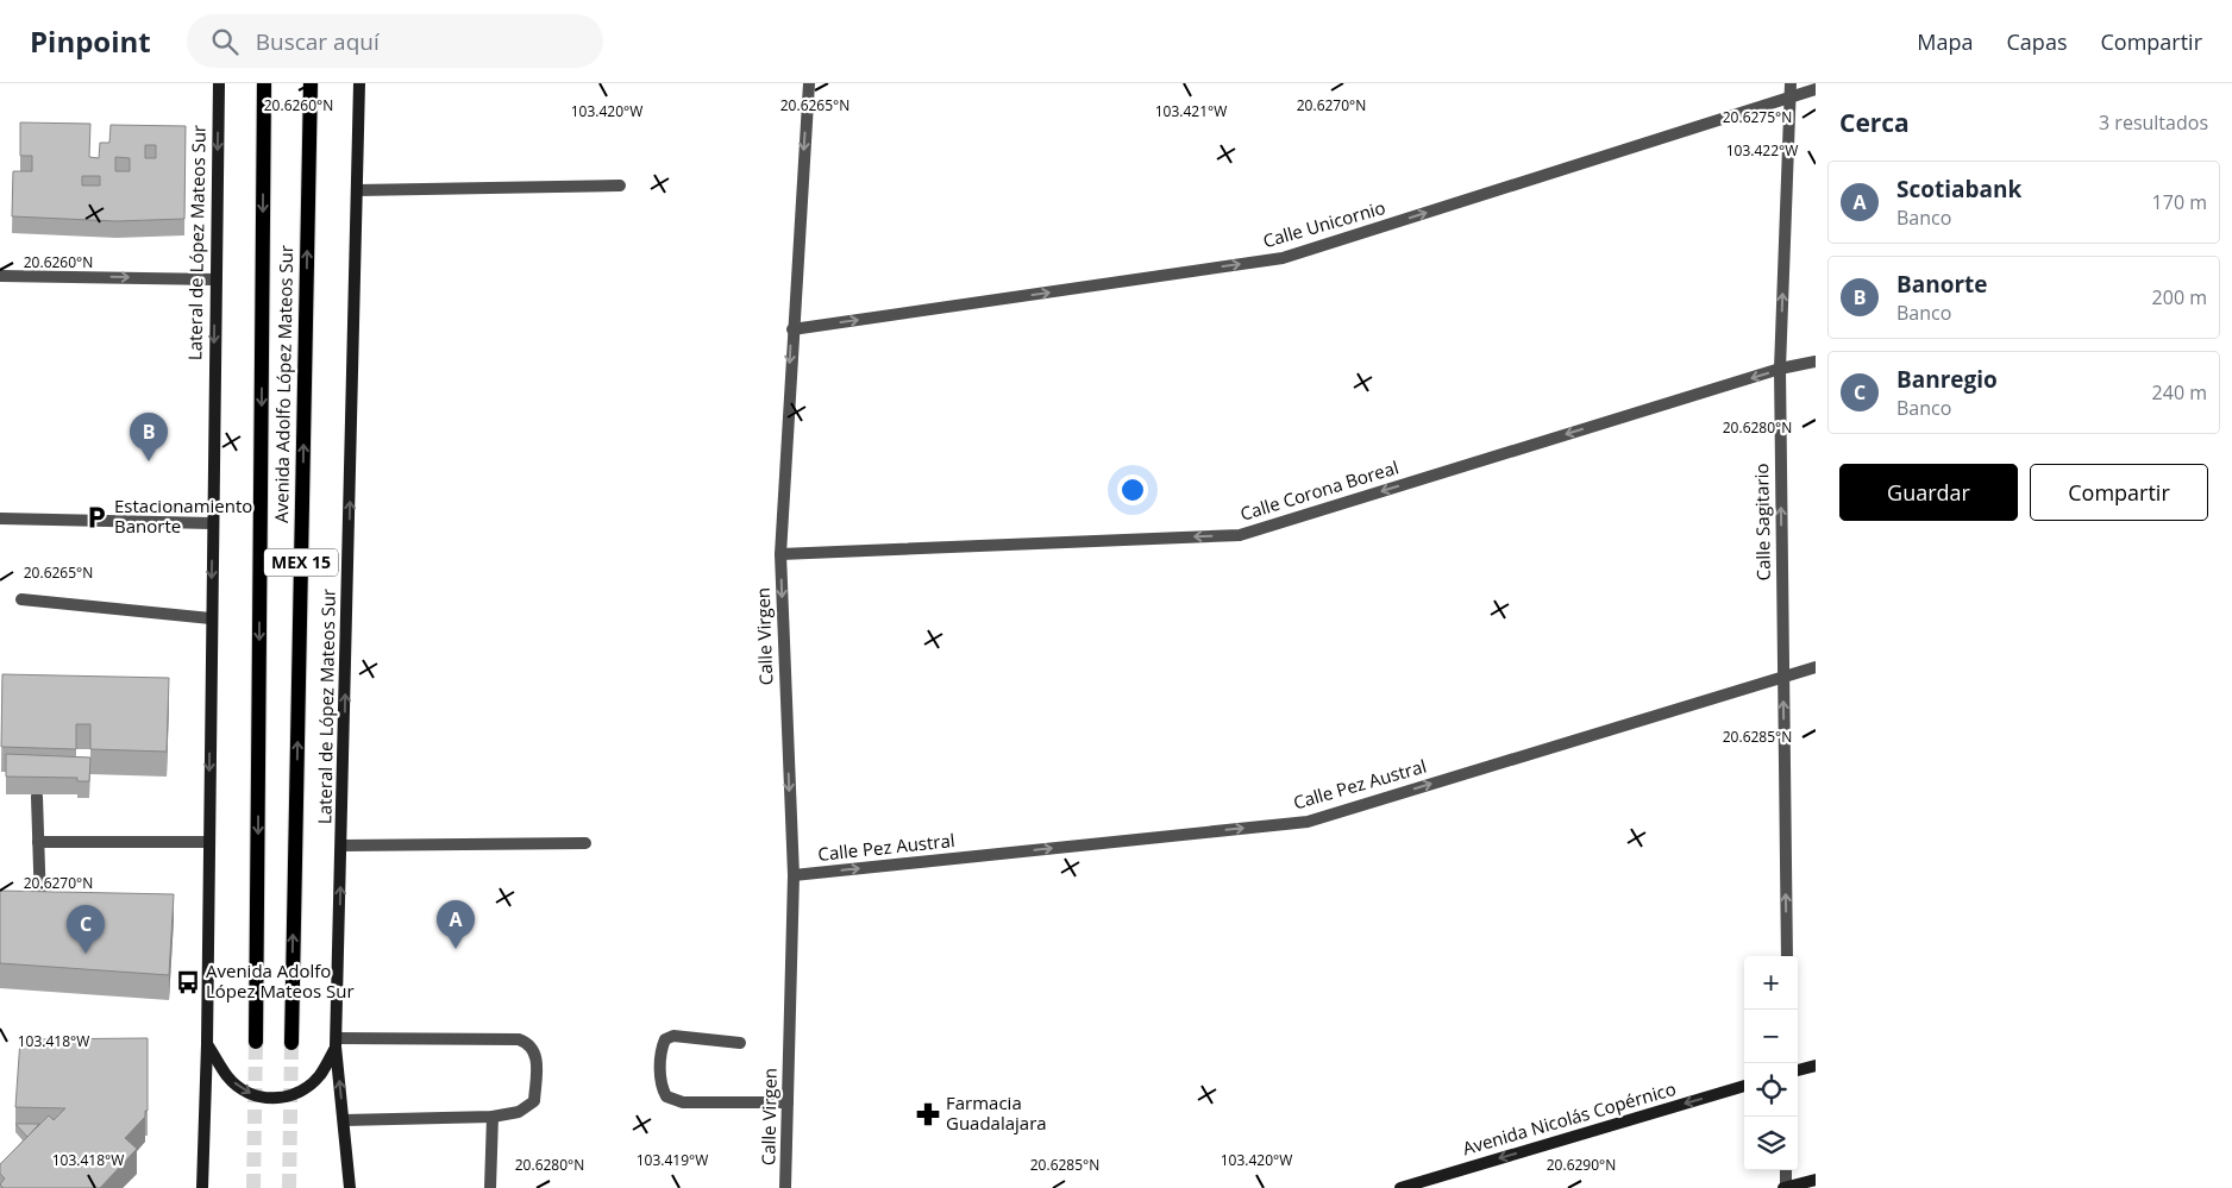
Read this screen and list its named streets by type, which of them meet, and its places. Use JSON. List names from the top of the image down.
{
  "streets": {
    "main road": [
      "Lateral de López Mateos Sur",
      "Avenida Adolfo López Mateos Sur",
      "MEX 15",
      "Avenida Nicolás Copérnico"
    ],
    "street": [
      "Calle Unicornio",
      "Calle Corona Boreal",
      "Calle Sagitario",
      "Calle Virgen",
      "Calle Pez Austral"
    ]
  },
  "crossings": [
    ["Calle Unicornio", "Calle Sagitario"],
    ["Calle Unicornio", "Calle Virgen"],
    ["Calle Corona Boreal", "Calle Sagitario"],
    ["Calle Corona Boreal", "Calle Virgen"],
    ["Calle Sagitario", "Calle Pez Austral"],
    ["Calle Virgen", "Calle Pez Austral"]
  ],
  "one_way": [
    "Calle Unicornio",
    "Calle Corona Boreal",
    "Calle Sagitario",
    "Calle Virgen",
    "Calle Pez Austral",
    "Avenida Nicolás Copérnico"
  ],
  "places": {
    "parking": ["Estacionamiento Banorte"],
    "bus stop": ["Avenida Adolfo López Mateos Sur"],
    "pharmacy": ["Farmacia Guadalajara"]
  },
  "page": {
    "header": "Pinpoint",
    "search": "Buscar aquí",
    "nav": ["Mapa", "Capas", "Compartir"],
    "heading": ["Cerca", "3 resultados"],
    "list": [
      {
        "mark": "A",
        "name": "Scotiabank",
        "note": "Banco",
        "value": "170 m"
      },
      {
        "mark": "B",
        "name": "Banorte",
        "note": "Banco",
        "value": "200 m"
      },
      {
        "mark": "C",
        "name": "Banregio",
        "note": "Banco",
        "value": "240 m"
      }
    ],
    "pins": ["B", "A", "C"],
    "buttons": ["Guardar", "Compartir"],
    "map_buttons": ["+", "−"]
  },
  "coordinates": [
    "20.6260°N",
    "20.6265°N",
    "20.6270°N",
    "103.420°W",
    "103.421°W",
    "20.6275°N",
    "103.422°W",
    "20.6280°N",
    "20.6285°N",
    "103.418°W",
    "103.419°W",
    "20.6290°N"
  ]
}
